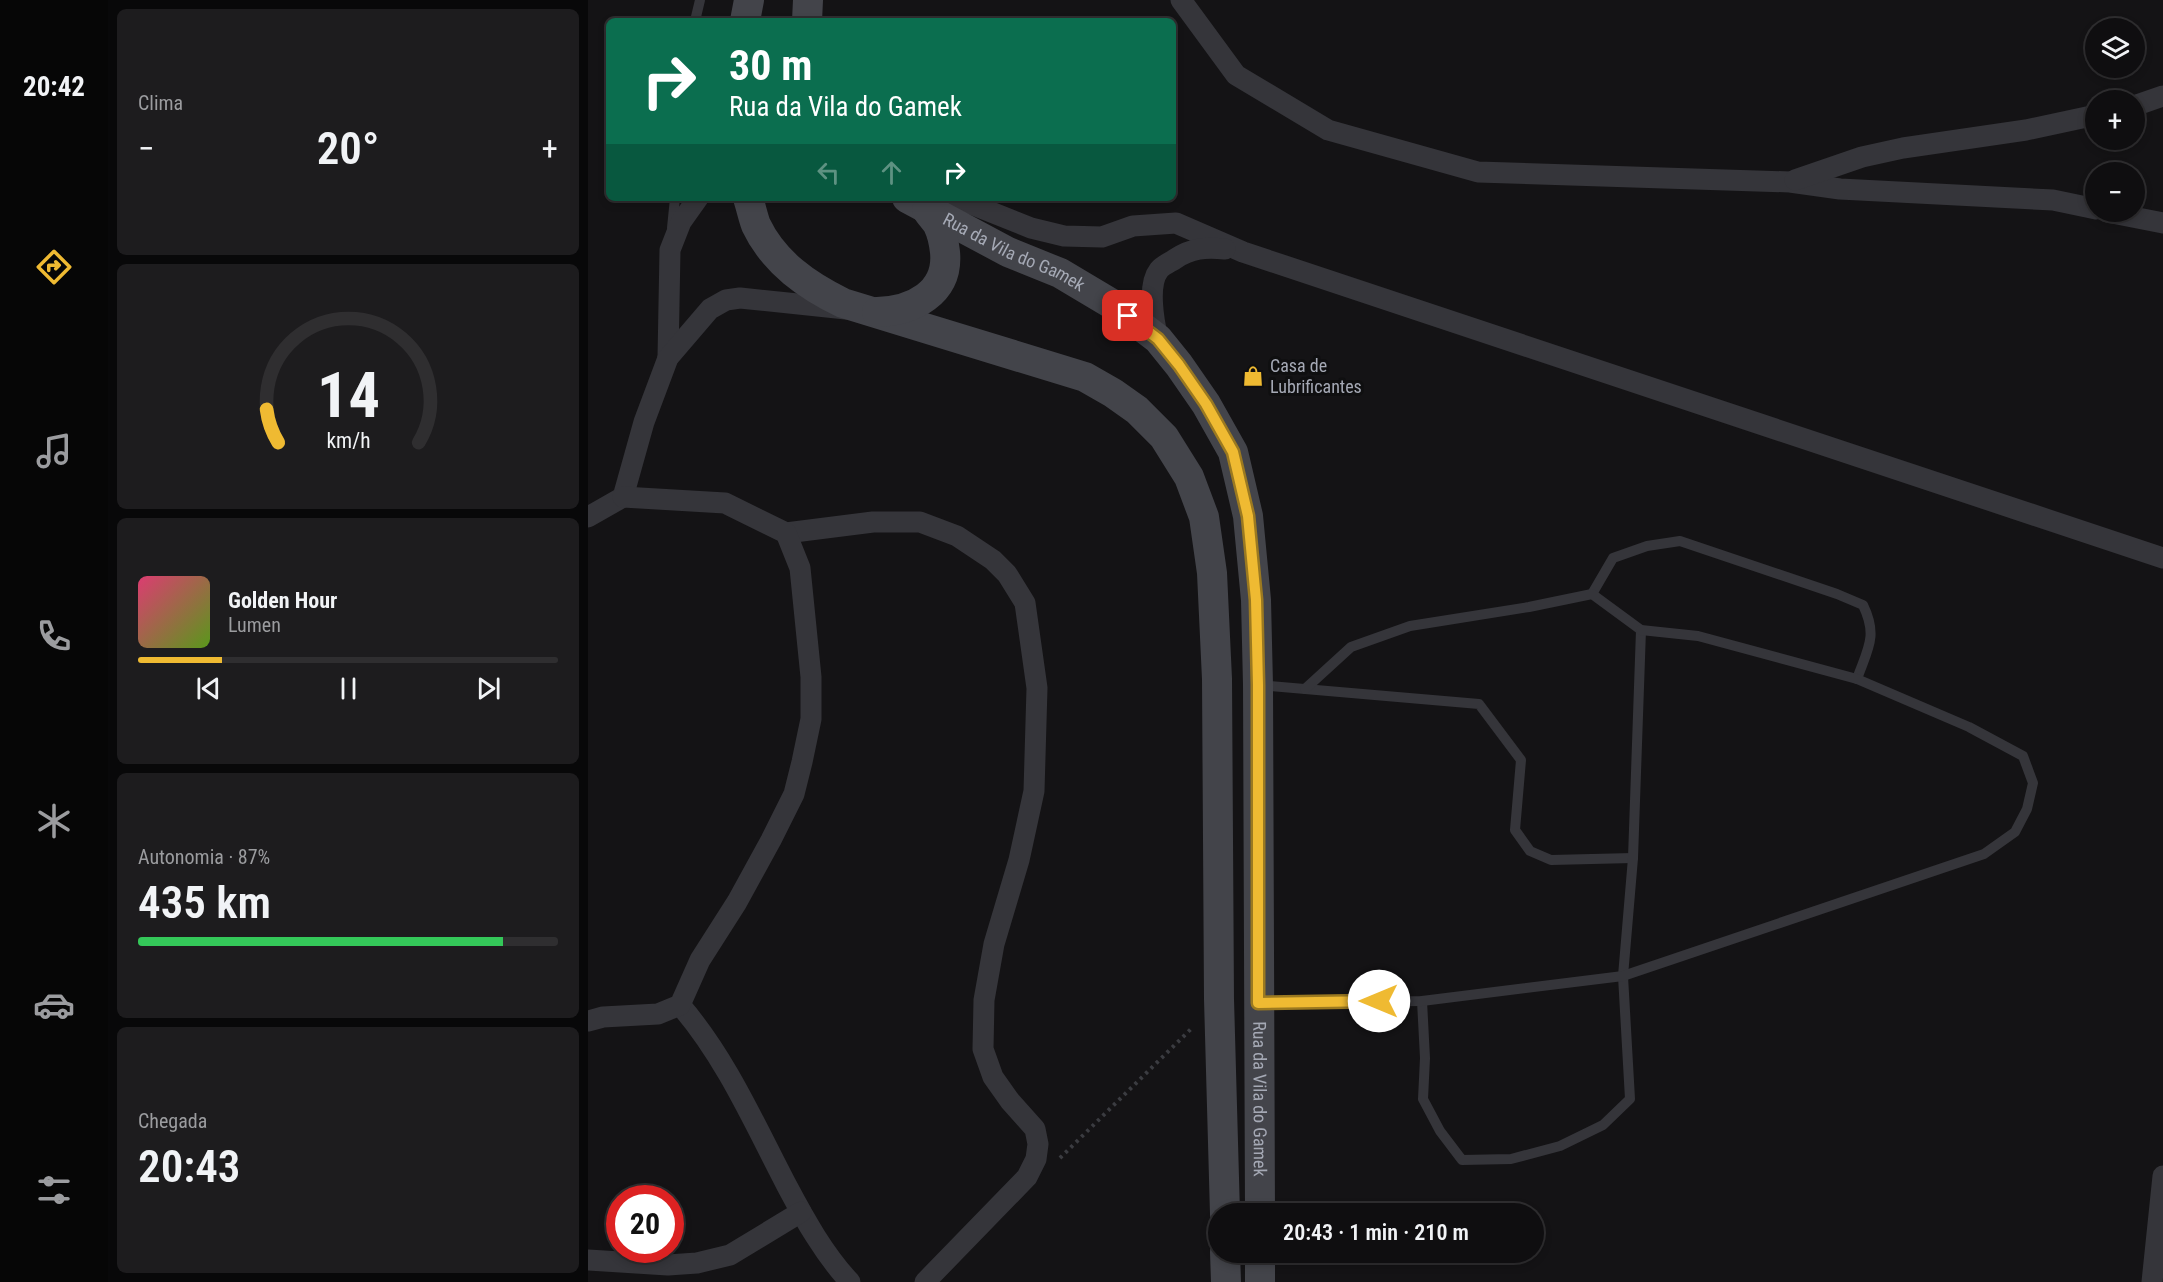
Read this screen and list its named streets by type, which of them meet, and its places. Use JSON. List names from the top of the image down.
{
  "streets": {
    "main road": ["Rua da Vila do Gamek"]
  },
  "places": {
    "shop": ["Casa de Lubrificantes"]
  },
  "page": {
    "tabs": "20:42",
    "tile": [
      "Clima",
      ["Autonomia · 87%", "435 km"],
      ["Chegada", "20:43"]
    ],
    "map_buttons": ["+", "−"],
    "turn": ["30 m", "Rua da Vila do Gamek"],
    "heat": ["−", "20°", "+"],
    "song": ["Golden Hour", "Lumen"],
    "limit": "20",
    "trip": "20:43 · 1 min · 210 m",
    "gauge": ["14", "km/h"]
  }
}
